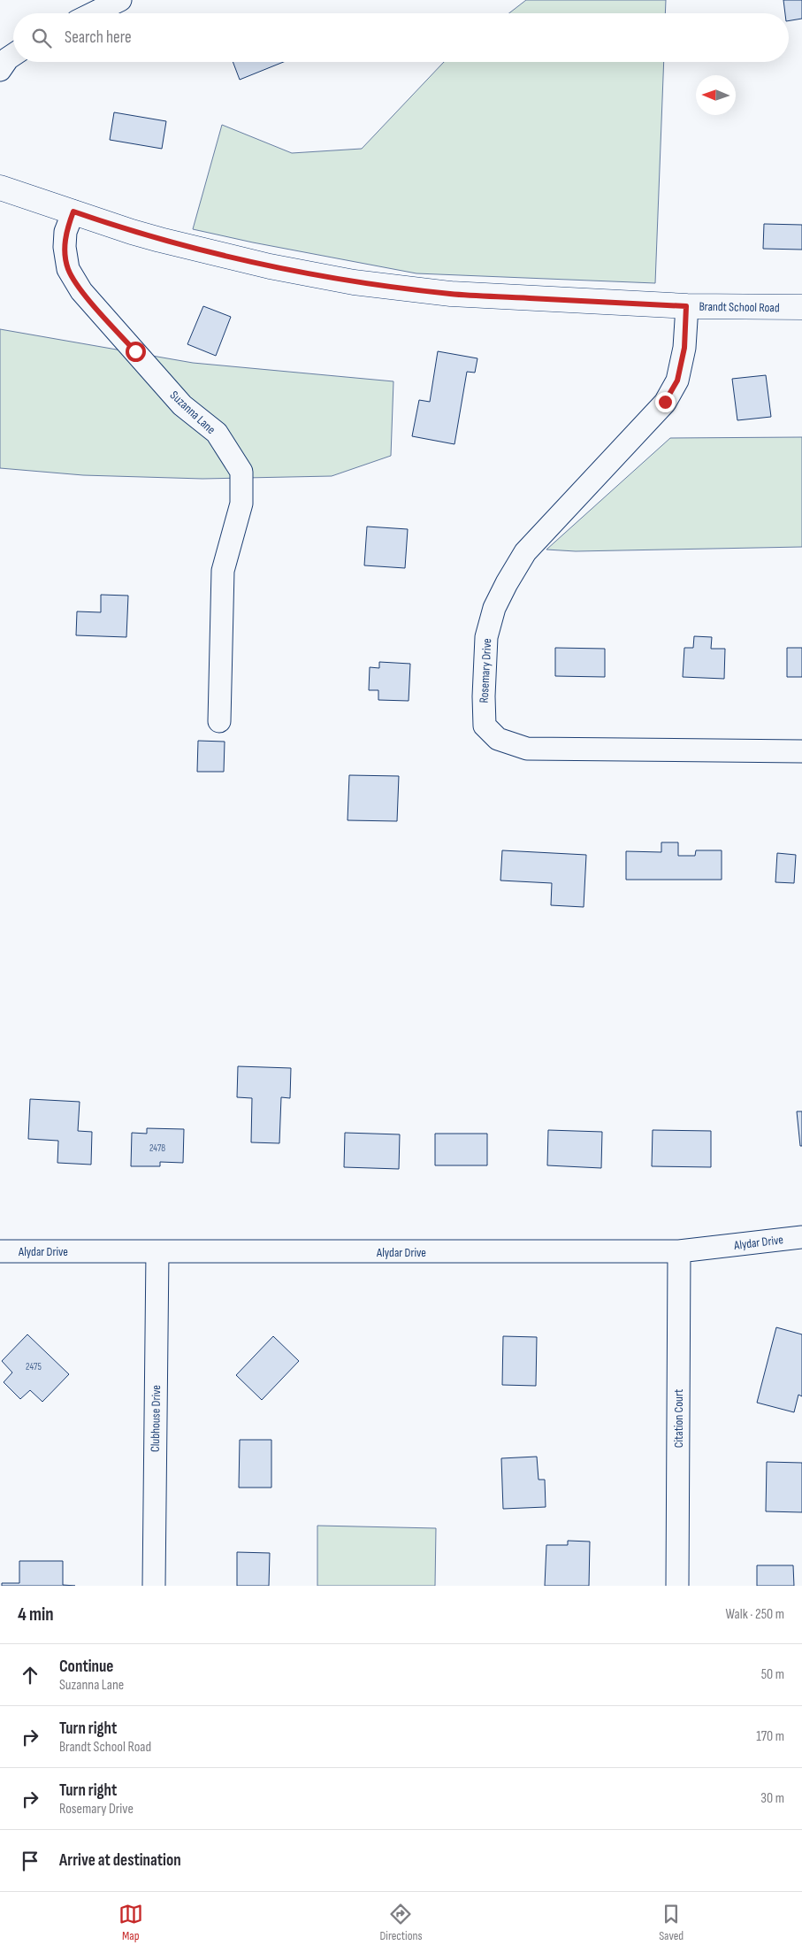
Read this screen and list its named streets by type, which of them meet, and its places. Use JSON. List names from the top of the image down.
{
  "streets": {
    "street": [
      "Brandt School Road",
      "Suzanna Lane",
      "Rosemary Drive",
      "Alydar Drive",
      "Clubhouse Drive",
      "Citation Court"
    ]
  },
  "crossings": [
    ["Brandt School Road", "Suzanna Lane"],
    ["Brandt School Road", "Rosemary Drive"],
    ["Alydar Drive", "Clubhouse Drive"],
    ["Alydar Drive", "Citation Court"]
  ],
  "house_numbers": ["2478", "2475"],
  "north": "left",
  "page": {
    "search": "Search here",
    "heading": ["4 min", "Walk · 250 m"],
    "list": [
      ["Continue", "Suzanna Lane", "50 m"],
      ["Turn right", "Brandt School Road", "170 m"],
      ["Turn right", "Rosemary Drive", "30 m"],
      "Arrive at destination"
    ],
    "nav": ["Map", "Directions", "Saved"]
  }
}
